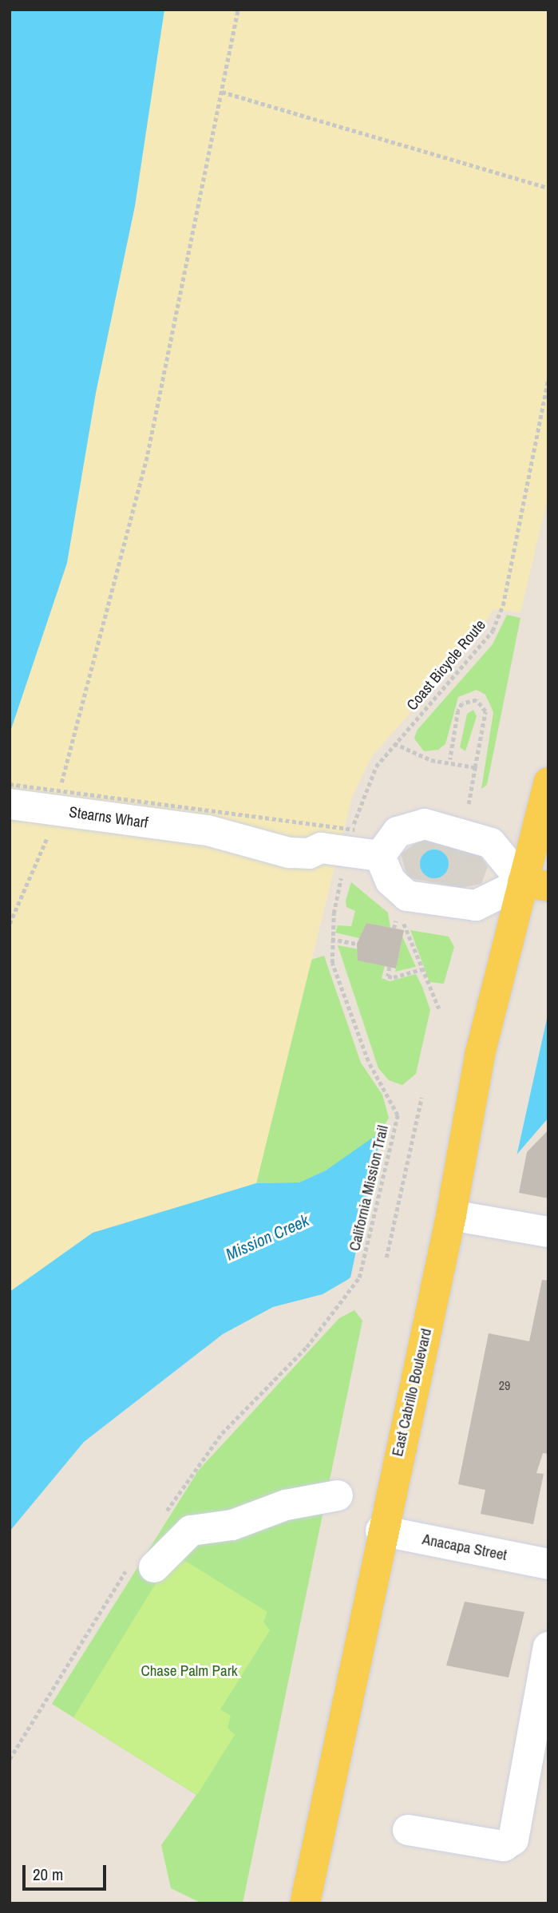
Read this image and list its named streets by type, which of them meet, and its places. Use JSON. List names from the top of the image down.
{
  "streets": {
    "main road": ["East Cabrillo Boulevard"],
    "street": ["Stearns Wharf", "Anacapa Street"],
    "path": ["Coast Bicycle Route", "California Mission Trail"]
  },
  "crossings": [
    ["Coast Bicycle Route", "Stearns Wharf"],
    ["Coast Bicycle Route", "California Mission Trail"],
    ["Stearns Wharf", "California Mission Trail"],
    ["East Cabrillo Boulevard", "Anacapa Street"]
  ],
  "water": ["Mission Creek"],
  "parks": ["Chase Palm Park"],
  "house_numbers": ["29"],
  "scale_bar": "20 m"
}
